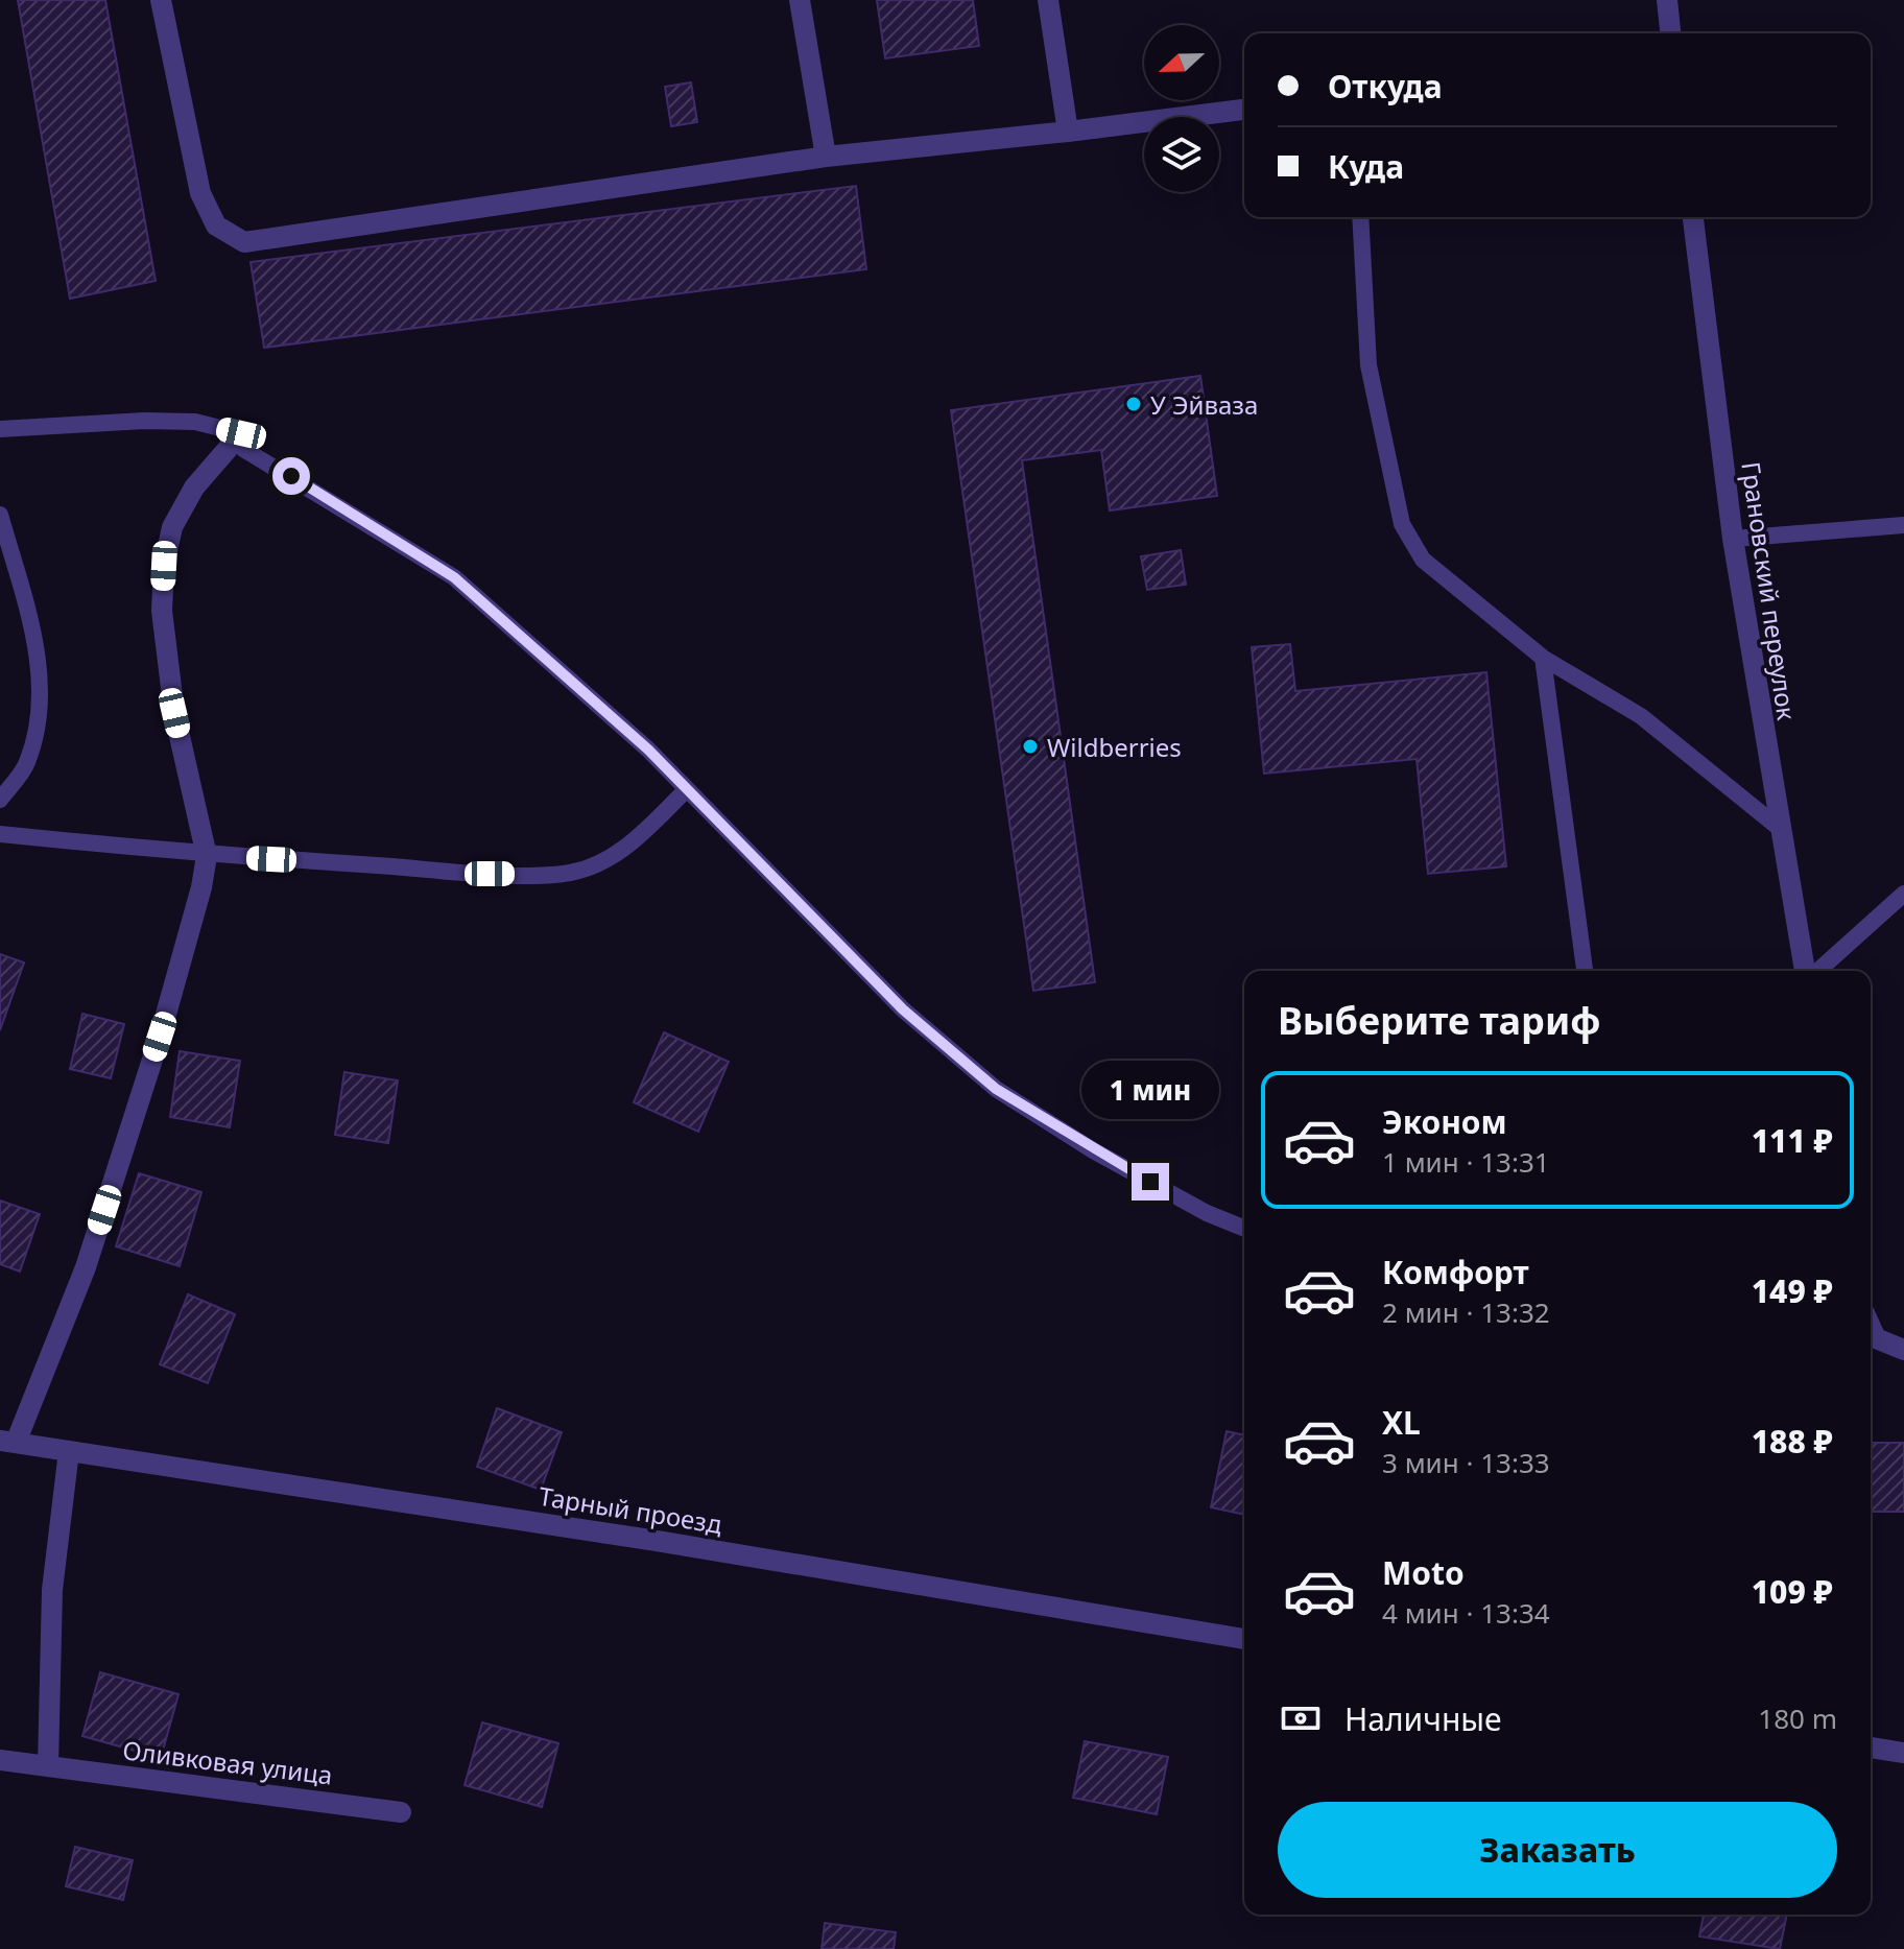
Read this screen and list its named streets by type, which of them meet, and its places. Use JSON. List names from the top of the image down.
{
  "streets": {
    "street": ["Грановский переулок", "Тарный проезд", "Оливковая улица"]
  },
  "places": ["У Эйваза", "Wildberries"],
  "north": "left",
  "page": {
    "banner": ["Откуда", "Куда"],
    "heading": "Выберите тариф",
    "bubble": "1 мин",
    "list": [
      {
        "name": "Эконом",
        "note": "1 мин · 13:31",
        "value": "111 ₽"
      },
      {
        "name": "Комфорт",
        "note": "2 мин · 13:32",
        "value": "149 ₽"
      },
      {
        "name": "XL",
        "note": "3 мин · 13:33",
        "value": "188 ₽"
      },
      {
        "name": "Moto",
        "note": "4 мин · 13:34",
        "value": "109 ₽"
      }
    ],
    "pay": ["Наличные", "180 m"],
    "buttons": "Заказать"
  }
}
